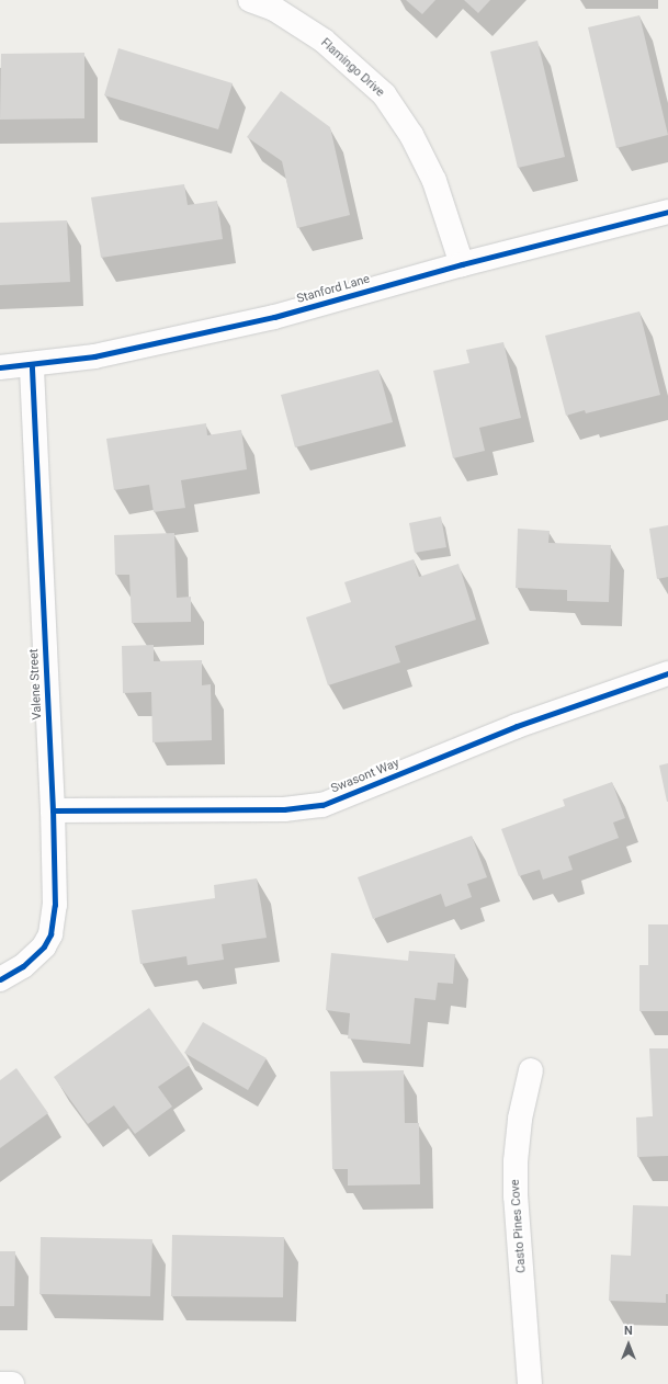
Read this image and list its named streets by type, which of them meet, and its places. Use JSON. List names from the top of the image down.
{
  "streets": {
    "street": [
      "Flamingo Drive",
      "Stanford Lane",
      "Valene Street",
      "Swasont Way",
      "Casto Pines Cove"
    ]
  },
  "crossings": [
    ["Flamingo Drive", "Stanford Lane"],
    ["Stanford Lane", "Valene Street"],
    ["Valene Street", "Swasont Way"]
  ],
  "north": "top"
}
